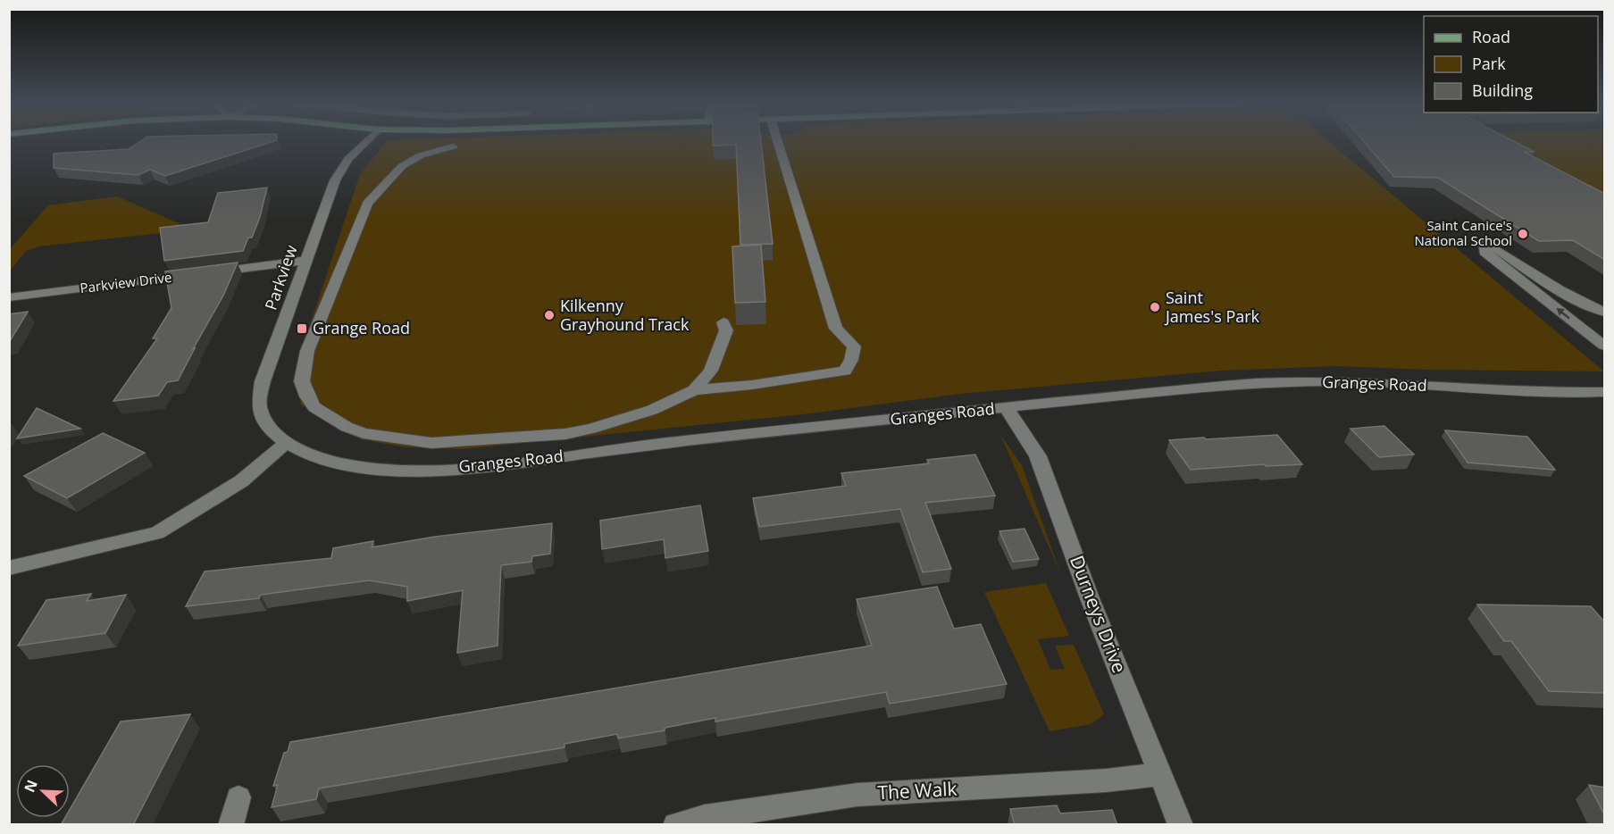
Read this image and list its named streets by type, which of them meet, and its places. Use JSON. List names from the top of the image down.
{
  "streets": {
    "street": [
      "Parkview",
      "Parkview Drive",
      "Granges Road",
      "Durneys Drive",
      "The Walk"
    ]
  },
  "crossings": [
    ["Parkview", "Parkview Drive"],
    ["Parkview", "Granges Road"],
    ["Granges Road", "Durneys Drive"],
    ["Durneys Drive", "The Walk"]
  ],
  "places": {
    "other": ["Saint Canice's National School", "Saint James's Park", "Kilkenny Grayhound Track"],
    "transit": ["Grange Road"]
  },
  "legend": ["Road", "Park", "Building"],
  "north": "top left"
}
